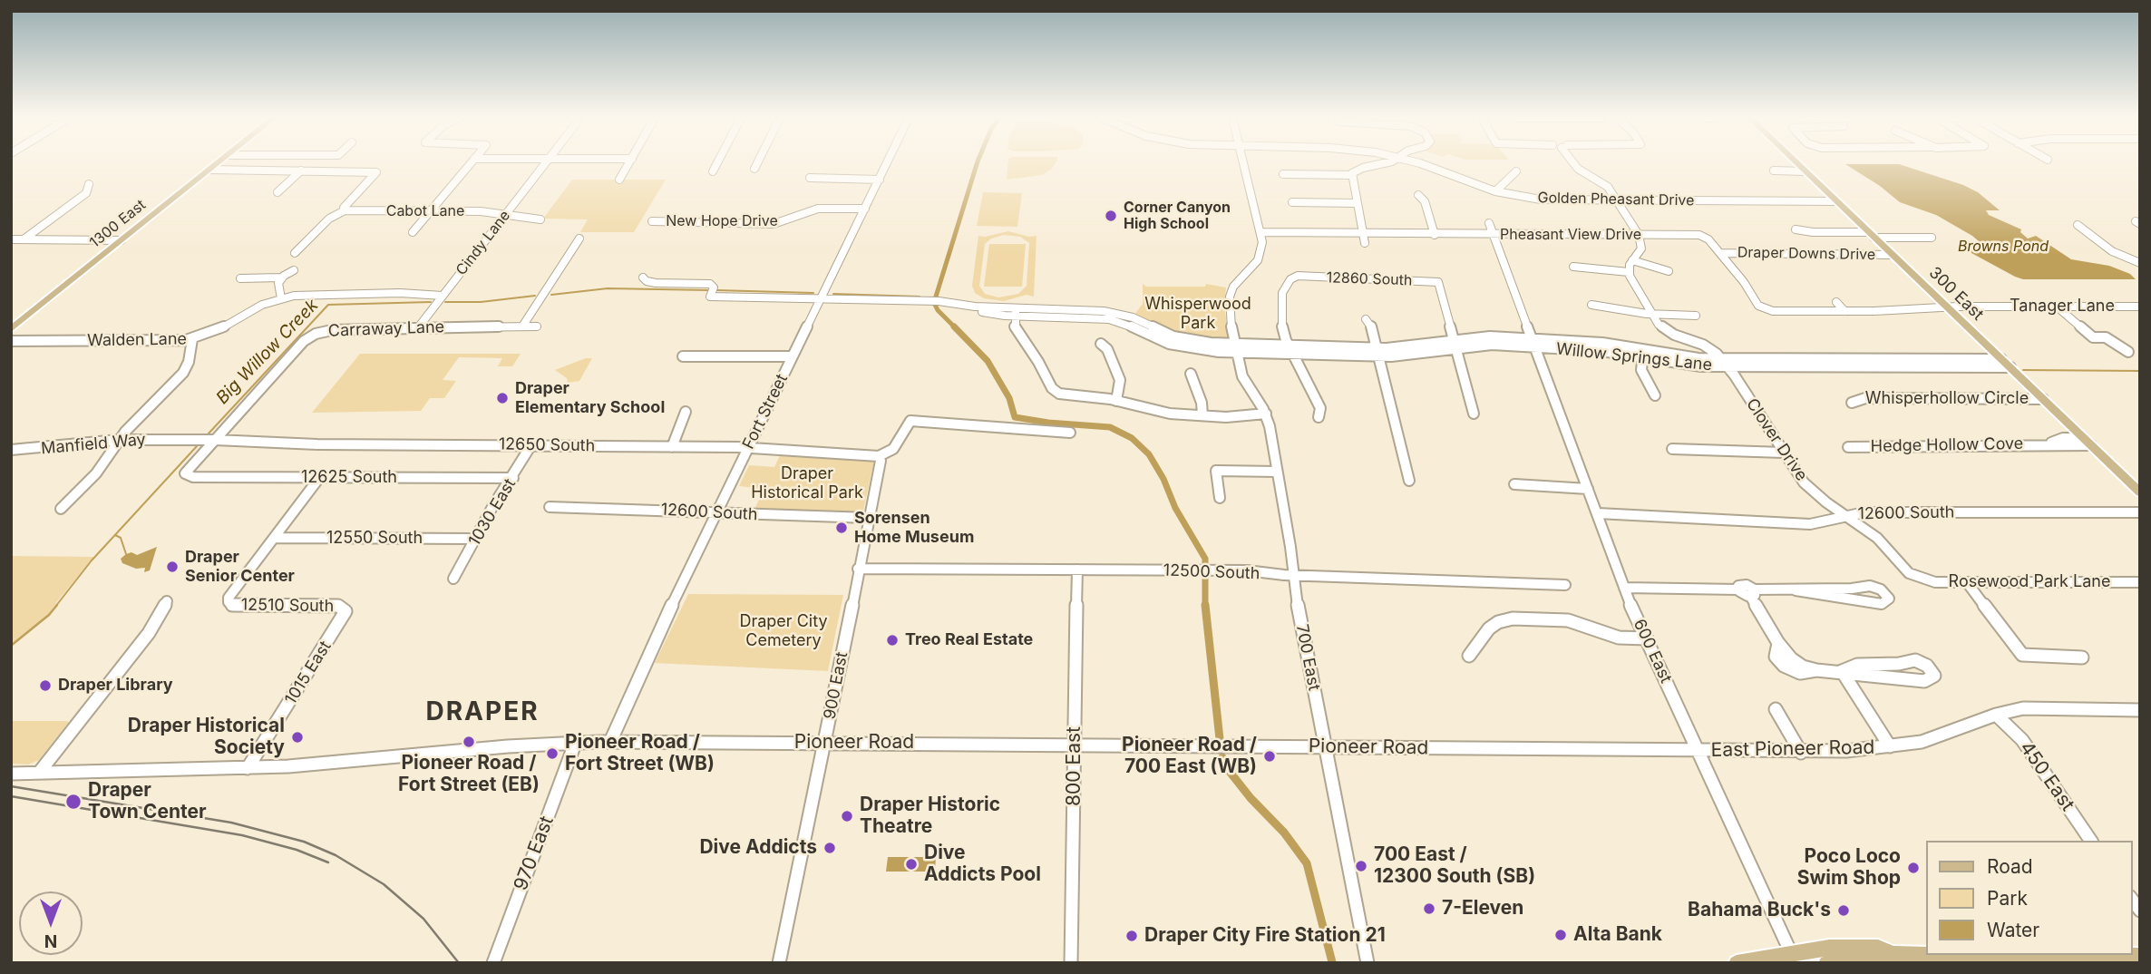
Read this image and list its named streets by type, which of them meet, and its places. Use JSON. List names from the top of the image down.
{
  "streets": {
    "main road": ["1300 East", "300 East"],
    "street": [
      "Golden Pheasant Drive",
      "Cabot Lane",
      "New Hope Drive",
      "Pheasant View Drive",
      "Cindy Lane",
      "Draper Downs Drive",
      "12860 South",
      "Tanager Lane",
      "Carraway Lane",
      "Walden Lane",
      "Willow Springs Lane",
      "Whisperhollow Circle",
      "Fort Street",
      "Clover Drive",
      "Manfield Way",
      "12650 South",
      "Hedge Hollow Cove",
      "12625 South",
      "1030 East",
      "12600 South",
      "12550 South",
      "12500 South",
      "Rosewood Park Lane",
      "12510 South",
      "600 East",
      "700 East",
      "1015 East",
      "900 East",
      "Pioneer Road",
      "East Pioneer Road",
      "800 East",
      "450 East",
      "970 East"
    ]
  },
  "crossings": [
    ["Golden Pheasant Drive", "300 East"],
    ["Cabot Lane", "Cindy Lane"],
    ["New Hope Drive", "Fort Street"],
    ["Pheasant View Drive", "Draper Downs Drive"],
    ["Pheasant View Drive", "300 East"],
    ["Pheasant View Drive", "Tanager Lane"],
    ["Pheasant View Drive", "600 East"],
    ["Pheasant View Drive", "700 East"],
    ["Cindy Lane", "Carraway Lane"],
    ["Cindy Lane", "Walden Lane"],
    ["Draper Downs Drive", "300 East"],
    ["12860 South", "Willow Springs Lane"],
    ["300 East", "Tanager Lane"],
    ["300 East", "Willow Springs Lane"],
    ["300 East", "Whisperhollow Circle"],
    ["300 East", "Hedge Hollow Cove"],
    ["Carraway Lane", "Manfield Way"],
    ["Carraway Lane", "12650 South"],
    ["Carraway Lane", "12625 South"],
    ["Willow Springs Lane", "Fort Street"],
    ["Willow Springs Lane", "Clover Drive"],
    ["Willow Springs Lane", "600 East"],
    ["Willow Springs Lane", "700 East"],
    ["Fort Street", "12650 South"],
    ["Fort Street", "12600 South"],
    ["Fort Street", "Pioneer Road"],
    ["Clover Drive", "12600 South"],
    ["Clover Drive", "Rosewood Park Lane"],
    ["Manfield Way", "12650 South"],
    ["12650 South", "1030 East"],
    ["12650 South", "900 East"],
    ["12625 South", "1030 East"],
    ["1030 East", "12550 South"],
    ["12600 South", "600 East"],
    ["12600 South", "900 East"],
    ["12550 South", "12510 South"],
    ["12500 South", "700 East"],
    ["12500 South", "900 East"],
    ["12500 South", "800 East"],
    ["12510 South", "1015 East"],
    ["600 East", "Pioneer Road"],
    ["600 East", "East Pioneer Road"],
    ["700 East", "Pioneer Road"],
    ["1015 East", "Pioneer Road"],
    ["900 East", "Pioneer Road"],
    ["Pioneer Road", "East Pioneer Road"],
    ["Pioneer Road", "800 East"],
    ["Pioneer Road", "970 East"],
    ["East Pioneer Road", "450 East"]
  ],
  "districts": ["DRAPER"],
  "water": ["Browns Pond", "Big Willow Creek"],
  "parks": ["Whisperwood Park", "Draper Historical Park", "Draper City Cemetery"],
  "places": [
    "Corner Canyon High School",
    "Draper Elementary School",
    "Sorensen Home Museum",
    "Draper Senior Center",
    "Treo Real Estate",
    "Draper Library",
    "Draper Historical Society",
    "Pioneer Road / Fort Street (EB)",
    "Pioneer Road / Fort Street (WB)",
    "Pioneer Road / 700 East (WB)",
    "Draper Town Center",
    "Draper Historic Theatre",
    "Dive Addicts",
    "Dive Addicts Pool",
    "700 East / 12300 South (SB)",
    "Poco Loco Swim Shop",
    "7-Eleven",
    "Bahama Buck's",
    "Alta Bank",
    "Draper City Fire Station 21"
  ],
  "legend": ["Road", "Park", "Water"],
  "north": "bottom"
}
